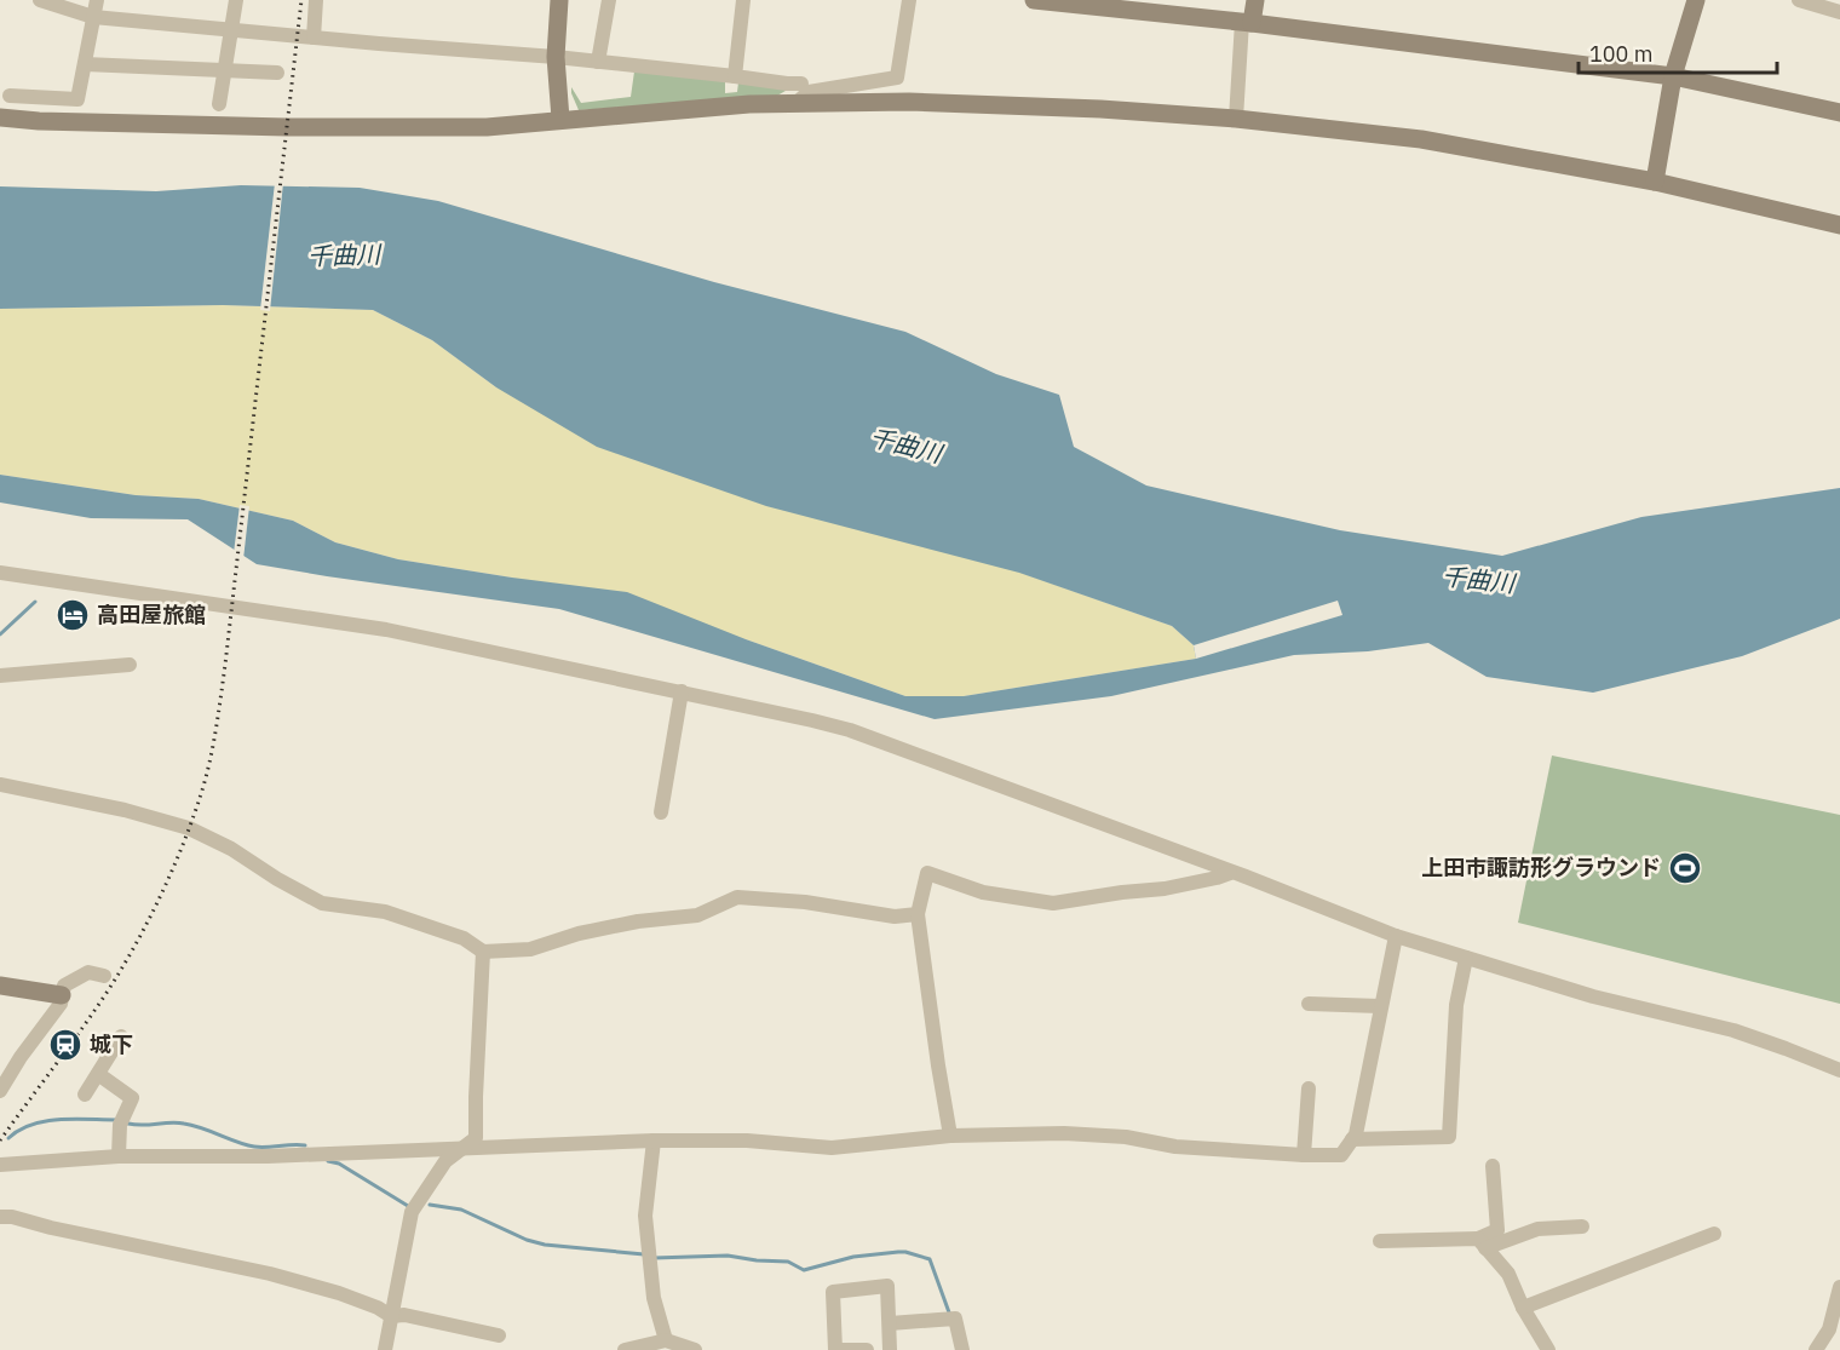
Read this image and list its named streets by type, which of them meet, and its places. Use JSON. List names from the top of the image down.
{
  "water": ["千曲川"],
  "places": {
    "hotel": ["高田屋旅館"],
    "sports": ["上田市諏訪形グラウンド"],
    "station": ["城下"]
  },
  "scale_bar": "100 m"
}
